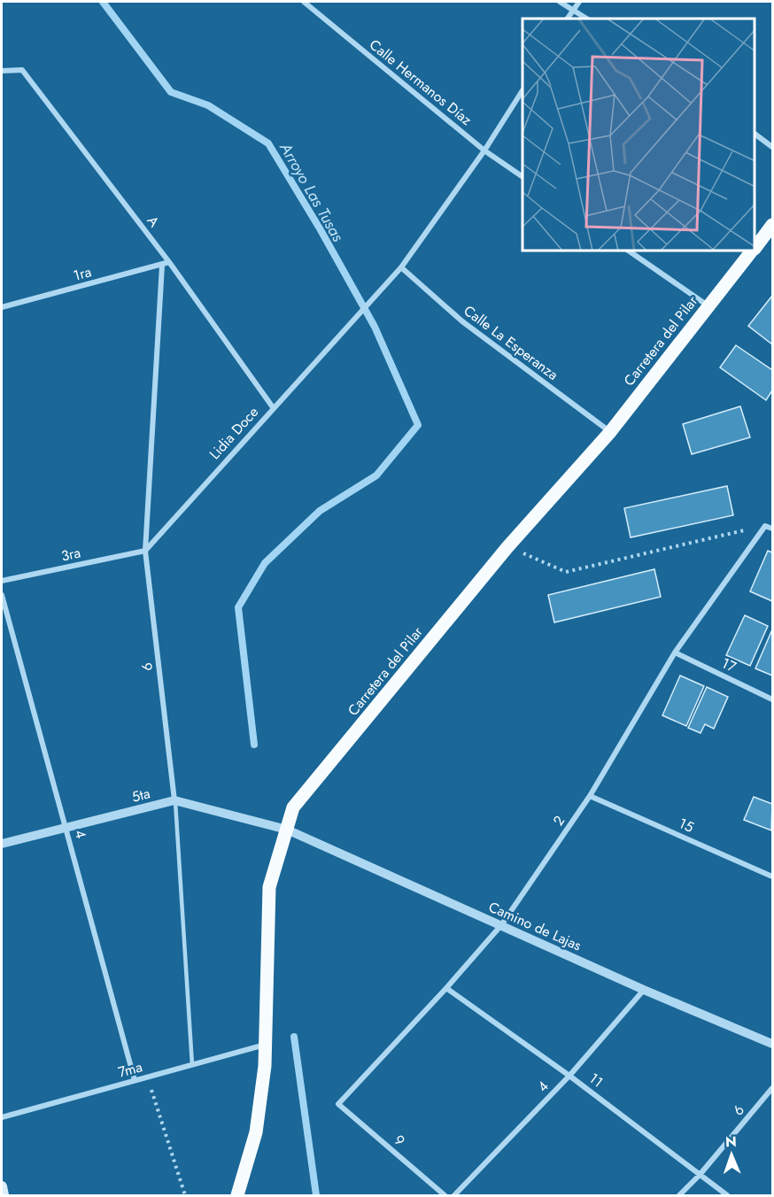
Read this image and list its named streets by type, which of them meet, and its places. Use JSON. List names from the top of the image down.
{
  "streets": {
    "main road": ["Carretera del Pilar"],
    "street": [
      "Calle Hermanos Díaz",
      "A",
      "1ra",
      "Calle La Esperanza",
      "Lidia Doce",
      "3ra",
      "17",
      "6",
      "5ta",
      "2",
      "15",
      "4",
      "Camino de Lajas",
      "7ma",
      "11",
      "9"
    ]
  },
  "crossings": [
    ["A", "1ra"],
    ["A", "Lidia Doce"],
    ["1ra", "6"],
    ["Carretera del Pilar", "Calle La Esperanza"],
    ["Carretera del Pilar", "5ta"],
    ["Carretera del Pilar", "Camino de Lajas"],
    ["Carretera del Pilar", "7ma"],
    ["Calle La Esperanza", "Lidia Doce"],
    ["Lidia Doce", "3ra"],
    ["Lidia Doce", "6"],
    ["3ra", "6"],
    ["17", "2"],
    ["6", "5ta"],
    ["6", "7ma"],
    ["6", "11"],
    ["5ta", "4"],
    ["5ta", "Camino de Lajas"],
    ["2", "15"],
    ["2", "Camino de Lajas"],
    ["2", "11"],
    ["2", "9"],
    ["4", "Camino de Lajas"],
    ["4", "7ma"],
    ["4", "11"]
  ],
  "water": ["Arroyo Las Tusas"],
  "north": "top"
}
